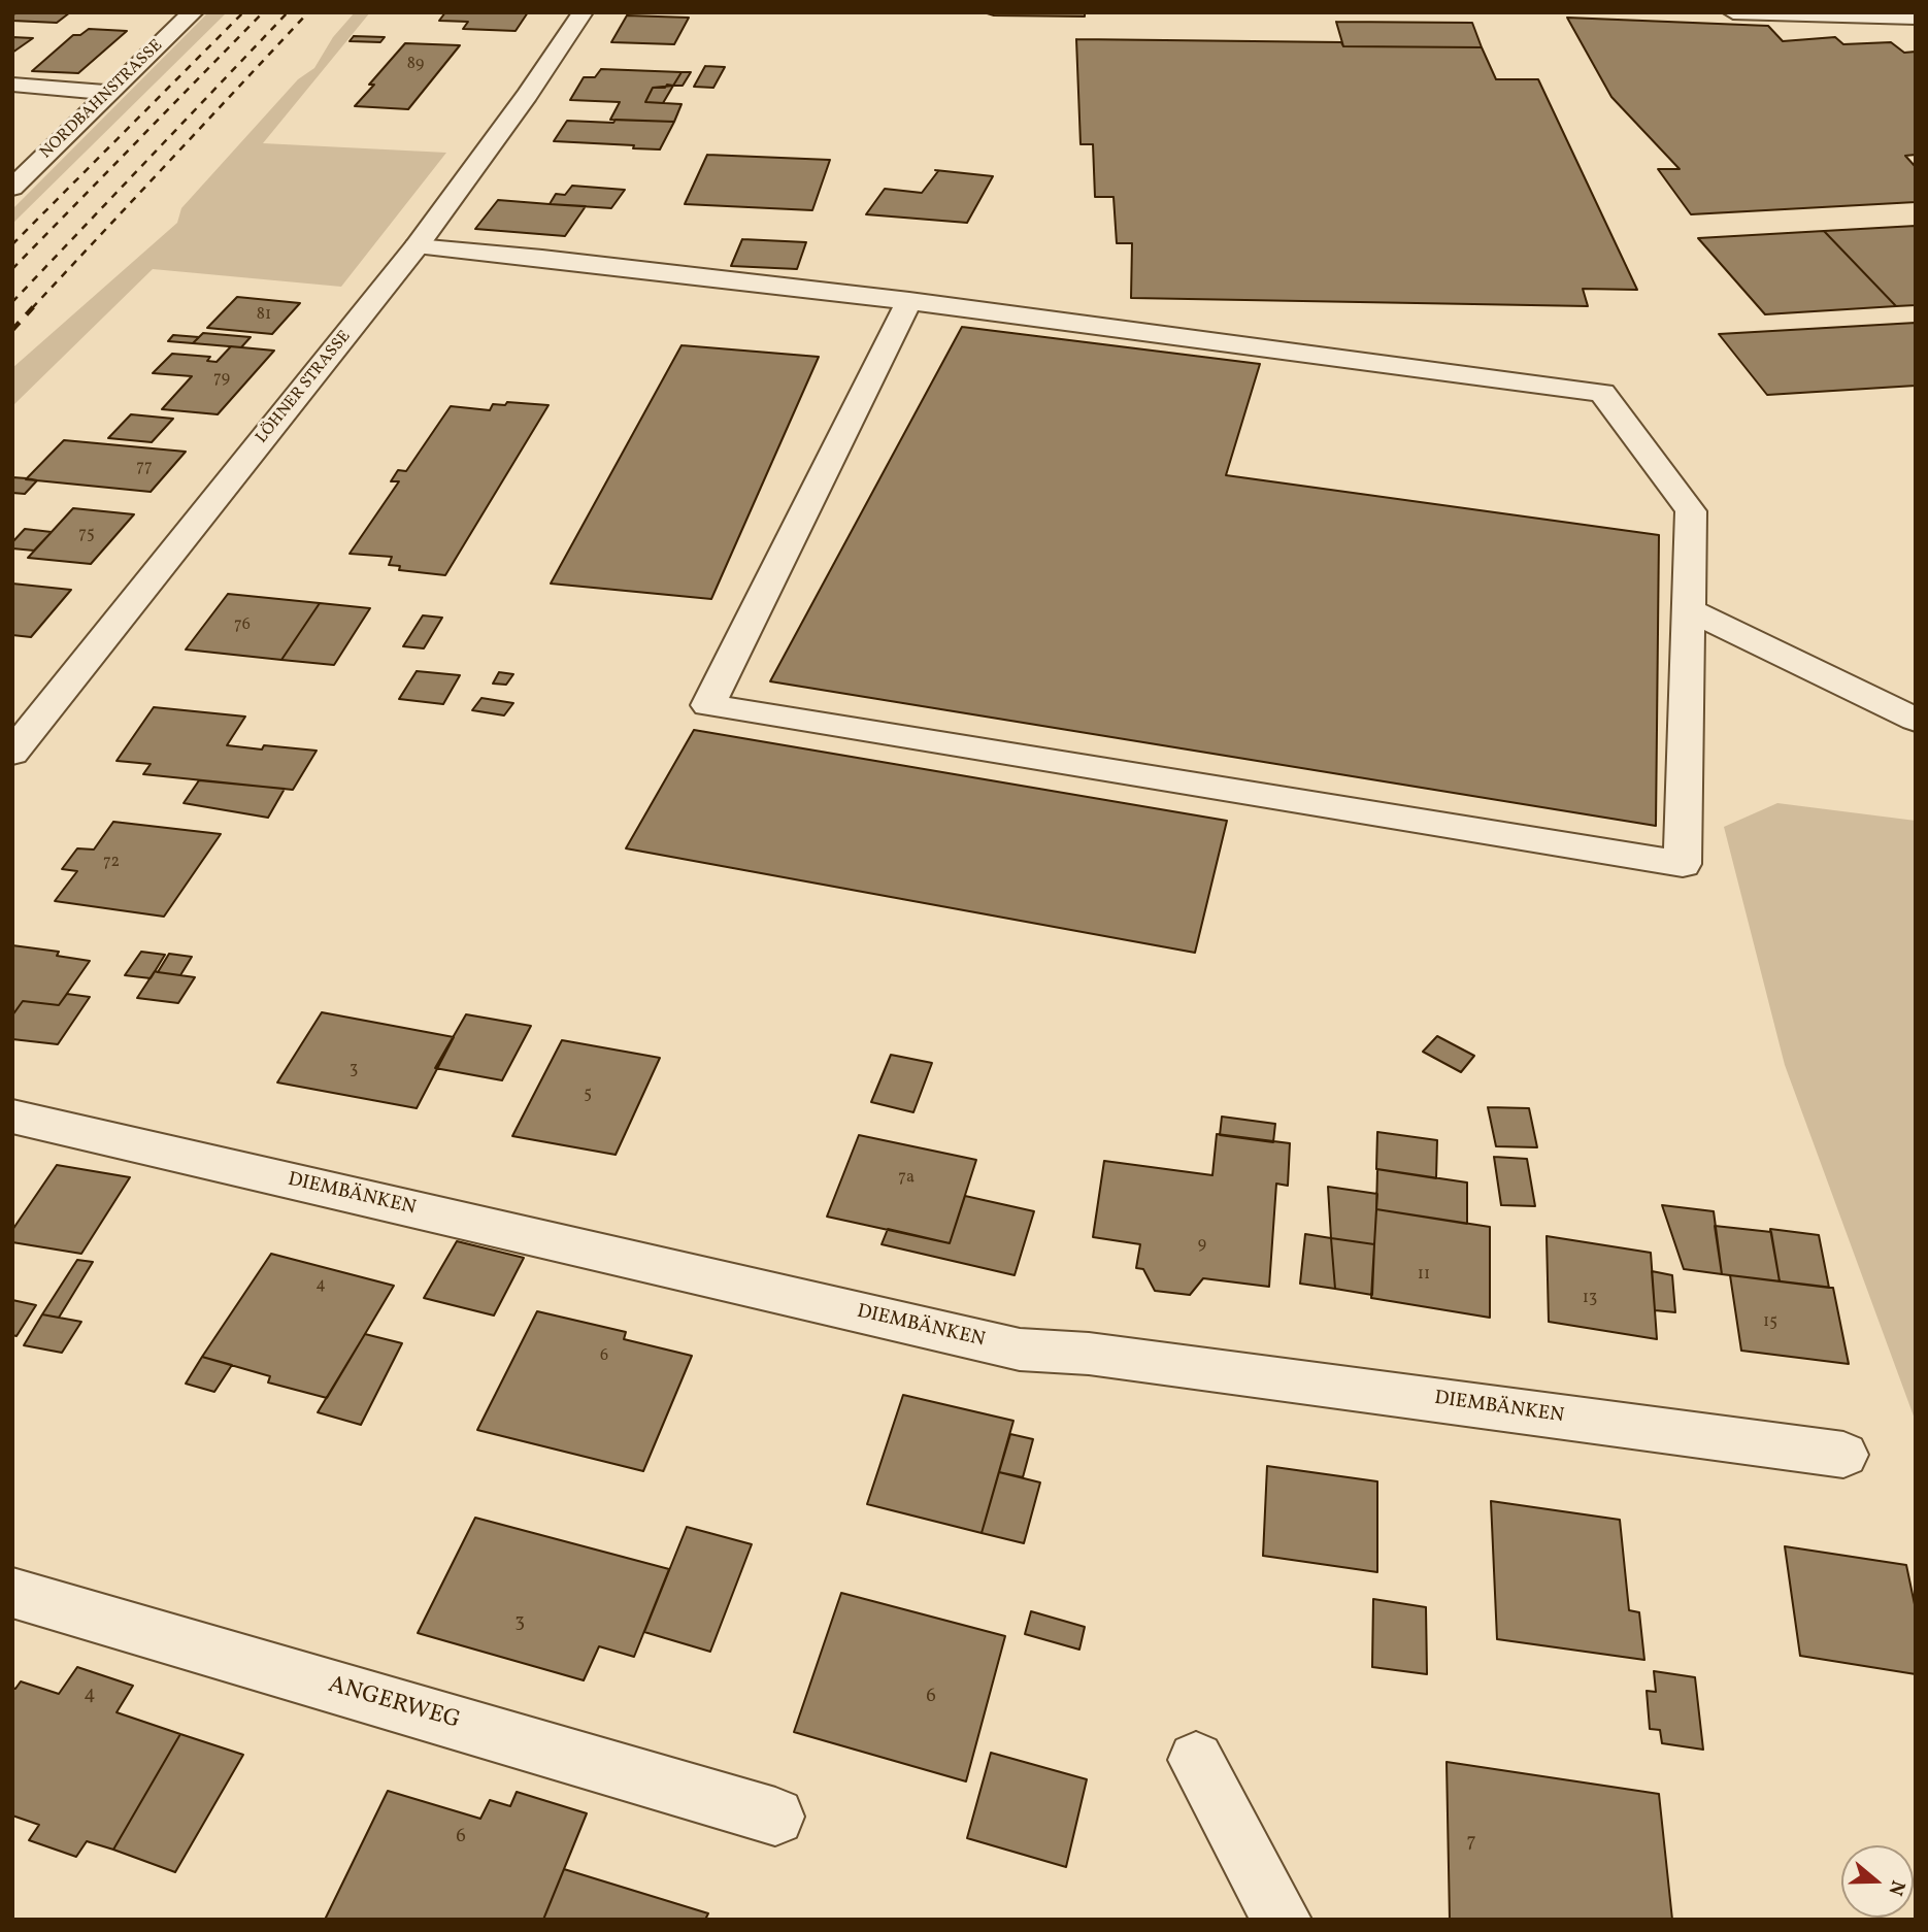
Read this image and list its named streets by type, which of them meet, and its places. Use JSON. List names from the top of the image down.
{
  "streets": {
    "street": [
      "NORDBAHNSTRASSE",
      "LÖHNER STRASSE",
      "DIEMBÄNKEN",
      "ANGERWEG"
    ]
  },
  "house_numbers": [
    "89",
    "81",
    "79",
    "77",
    "75",
    "76",
    "72",
    "3",
    "5",
    "7a",
    "9",
    "11",
    "4",
    "13",
    "15",
    "6",
    "3",
    "4",
    "6",
    "6",
    "7"
  ],
  "north": "right"
}
